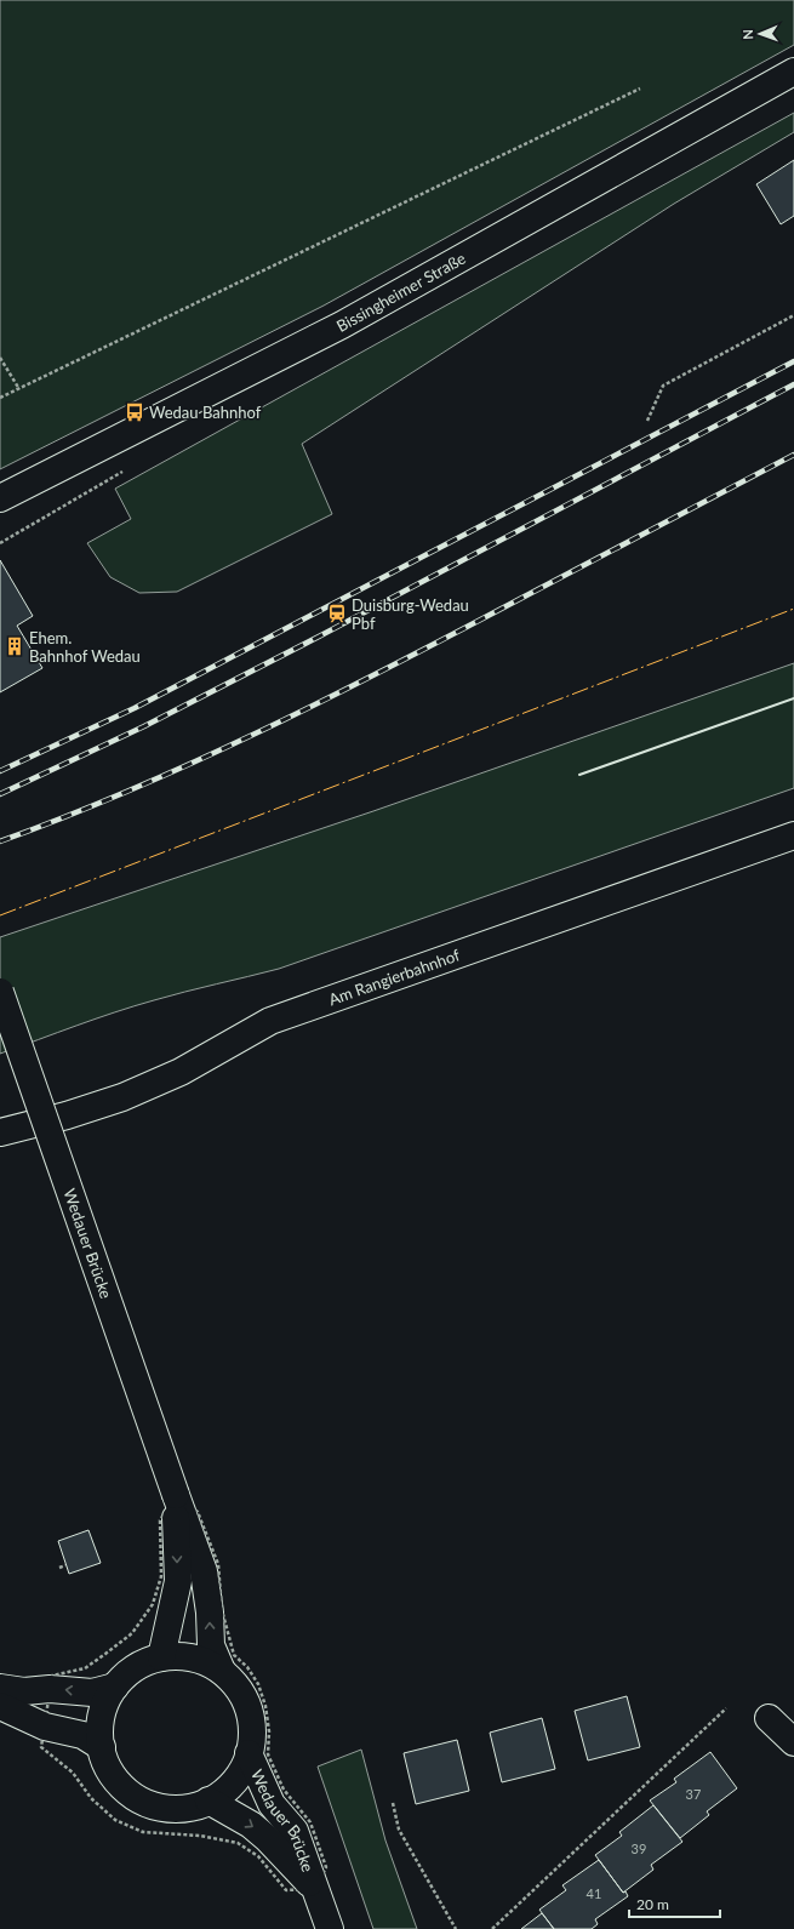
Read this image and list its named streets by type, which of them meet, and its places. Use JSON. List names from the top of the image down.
{
  "streets": {
    "street": ["Bissingheimer Straße", "Am Rangierbahnhof", "Wedauer Brücke"]
  },
  "places": {
    "bus stop": ["Wedau Bahnhof"],
    "station": ["Duisburg-Wedau Pbf"],
    "building": ["Ehem. Bahnhof Wedau"]
  },
  "house_numbers": ["37", "39", "41"],
  "scale_bar": "20 m",
  "north": "left"
}
